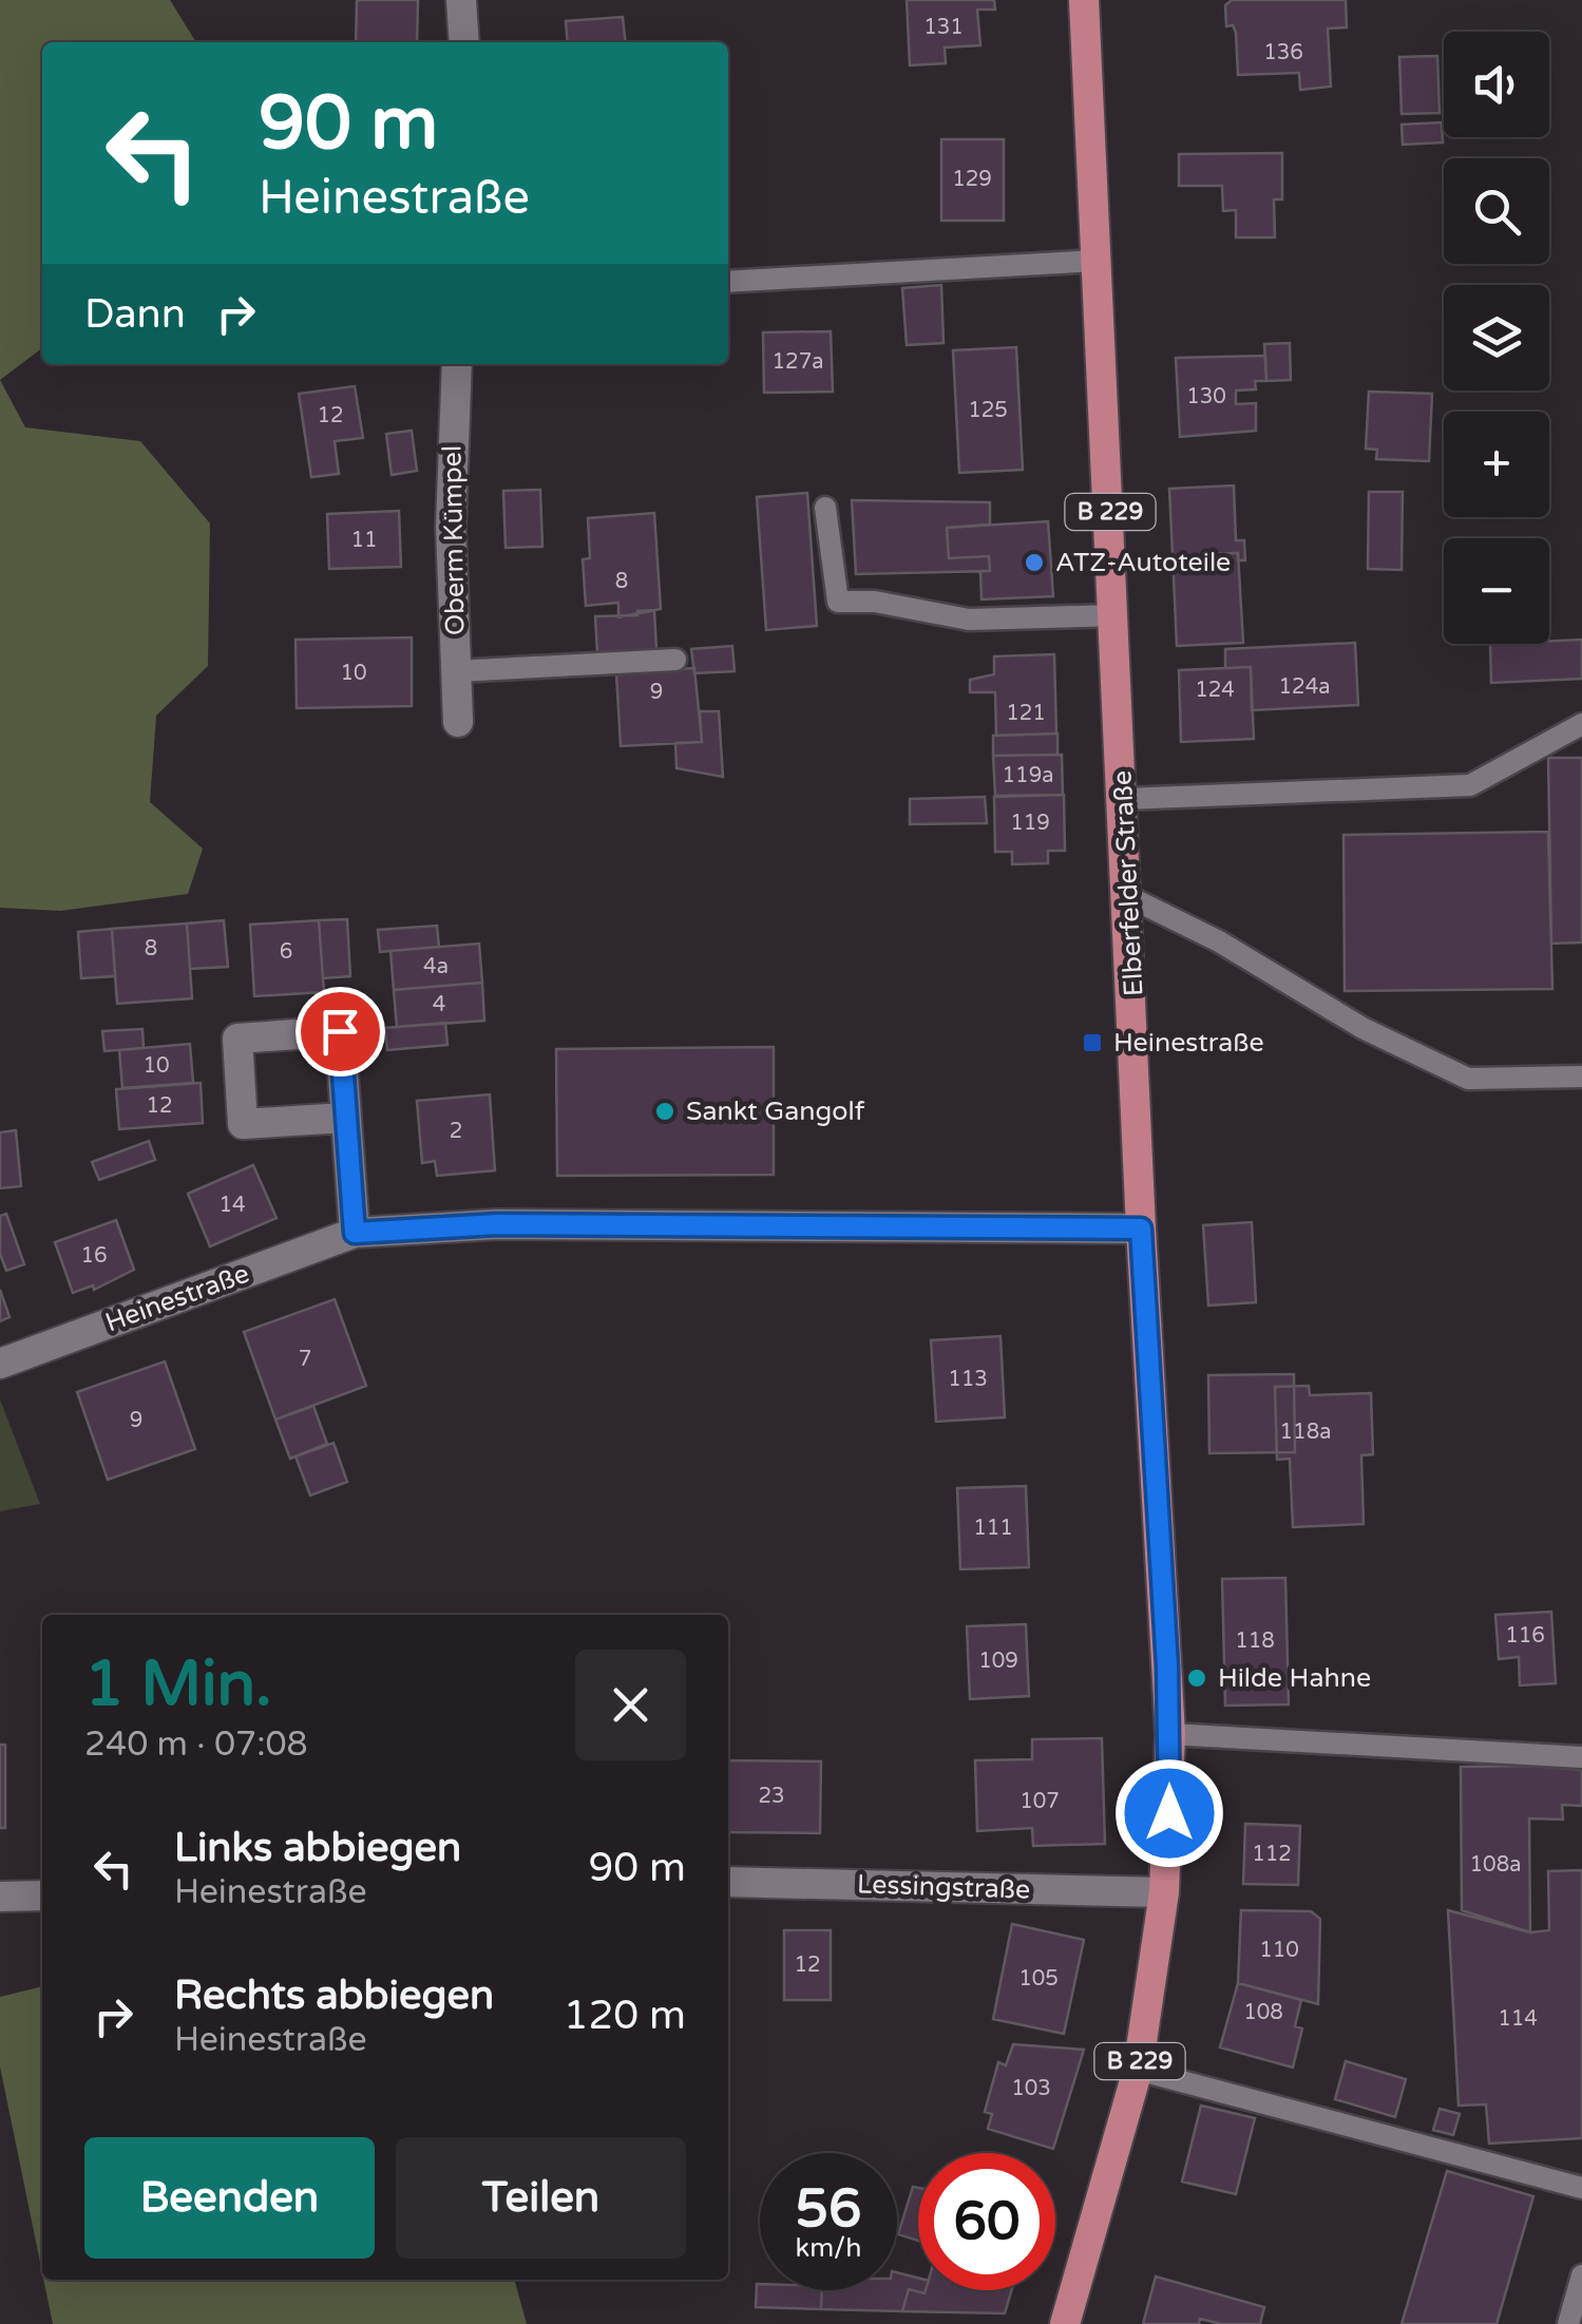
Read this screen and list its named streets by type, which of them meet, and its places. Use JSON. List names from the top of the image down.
{
  "streets": {
    "main road": ["B 229", "Elberfelder Straße"],
    "street": ["Oberm Kümpel", "Heinestraße", "Lessingstraße"]
  },
  "crossings": [
    ["Elberfelder Straße", "Heinestraße"],
    ["Elberfelder Straße", "Lessingstraße"]
  ],
  "places": {
    "other": ["ATZ-Autoteile", "Sankt Gangolf", "Hilde Hahne"],
    "transit": ["Heinestraße"]
  },
  "house_numbers": [
    "131",
    "136",
    "129",
    "127a",
    "130",
    "125",
    "12",
    "11",
    "8",
    "10",
    "124a",
    "124",
    "9",
    "121",
    "119a",
    "119",
    "8",
    "6",
    "4a",
    "4",
    "10",
    "12",
    "2",
    "14",
    "16",
    "7",
    "113",
    "9",
    "118a",
    "111",
    "116",
    "118",
    "109",
    "23",
    "107",
    "112",
    "108a",
    "110",
    "12",
    "105",
    "108",
    "114",
    "103"
  ],
  "page": {
    "map_buttons": ["+", "−"],
    "turn": ["90 m", "Heinestraße"],
    "then": "Dann",
    "heading": ["1 Min.", "240 m · 07:08"],
    "list": [
      {
        "name": "Links abbiegen",
        "note": "Heinestraße",
        "value": "90 m"
      },
      {
        "name": "Rechts abbiegen",
        "note": "Heinestraße",
        "value": "120 m"
      }
    ],
    "buttons": ["Beenden", "Teilen"],
    "speed": "56 km/h",
    "limit": "60"
  }
}
